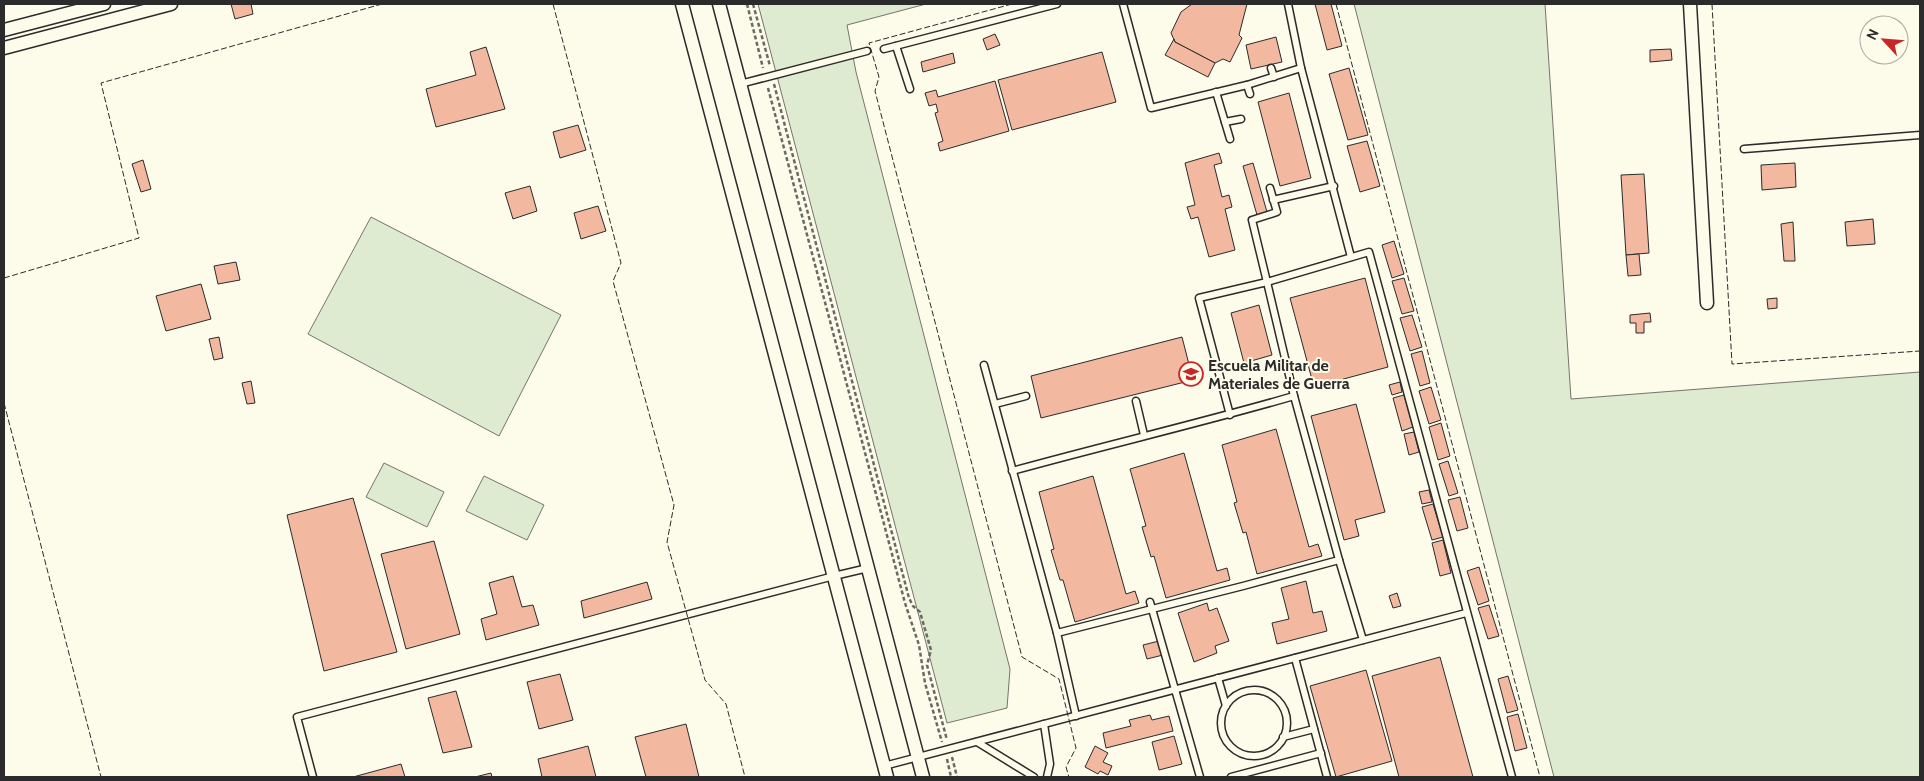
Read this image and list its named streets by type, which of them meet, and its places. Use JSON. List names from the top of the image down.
{
  "places": {
    "school or university": ["Escuela Militar de Materiales de Guerra"]
  },
  "north": "top left"
}
